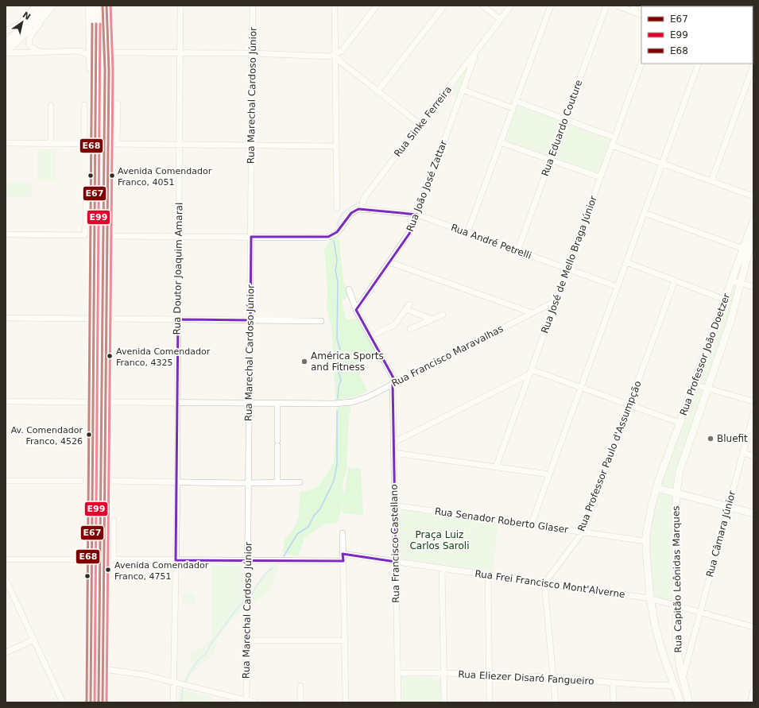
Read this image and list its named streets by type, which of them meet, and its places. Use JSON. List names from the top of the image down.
{
  "streets": {
    "main road": ["Rua Professor João Doetzer", "Rua Capitão Leônidas Marques"],
    "street": [
      "Rua Marechal Cardoso Júnior",
      "Rua Sinke Ferreira",
      "Rua Eduardo Couture",
      "Rua João José Zattar",
      "Rua André Petrelli",
      "Rua José de Mello Braga Júnior",
      "Rua Doutor Joaquim Amaral",
      "Rua Francisco Maravalhas",
      "Rua Professor Paulo d'Assumpção",
      "Rua Senador Roberto Glaser",
      "Rua Câmara Júnior",
      "Rua Francisco Castellano",
      "Rua Frei Francisco Mont'Alverne",
      "Rua Eliezer Disaró Fangueiro"
    ]
  },
  "crossings": [
    ["Rua Marechal Cardoso Júnior", "Rua Francisco Maravalhas"],
    ["Rua Sinke Ferreira", "Rua João José Zattar"],
    ["Rua Sinke Ferreira", "Rua André Petrelli"],
    ["Rua Eduardo Couture", "Rua André Petrelli"],
    ["Rua João José Zattar", "Rua André Petrelli"],
    ["Rua João José Zattar", "Rua Francisco Castellano"],
    ["Rua André Petrelli", "Rua José de Mello Braga Júnior"],
    ["Rua José de Mello Braga Júnior", "Rua Francisco Maravalhas"],
    ["Rua Doutor Joaquim Amaral", "Rua Francisco Maravalhas"],
    ["Rua Professor João Doetzer", "Rua Capitão Leônidas Marques"],
    ["Rua Francisco Maravalhas", "Rua Francisco Castellano"],
    ["Rua Professor Paulo d'Assumpção", "Rua Senador Roberto Glaser"],
    ["Rua Professor Paulo d'Assumpção", "Rua Frei Francisco Mont'Alverne"],
    ["Rua Senador Roberto Glaser", "Rua Francisco Castellano"],
    ["Rua Senador Roberto Glaser", "Rua Capitão Leônidas Marques"],
    ["Rua Câmara Júnior", "Rua Capitão Leônidas Marques"],
    ["Rua Câmara Júnior", "Rua Frei Francisco Mont'Alverne"],
    ["Rua Francisco Castellano", "Rua Frei Francisco Mont'Alverne"],
    ["Rua Francisco Castellano", "Rua Eliezer Disaró Fangueiro"],
    ["Rua Capitão Leônidas Marques", "Rua Frei Francisco Mont'Alverne"],
    ["Rua Capitão Leônidas Marques", "Rua Eliezer Disaró Fangueiro"]
  ],
  "parks": ["Praça Luiz Carlos Saroli"],
  "places": [
    "Avenida Comendador Franco, 4051",
    "Avenida Comendador Franco, 4325",
    "América Sports and Fitness",
    "Av. Comendador Franco, 4526",
    "Bluefit",
    "Avenida Comendador Franco, 4751"
  ],
  "lines": ["transit line E67", "transit line E99", "transit line E68"],
  "legend": ["E67", "E99", "E68"],
  "north": "top right"
}
